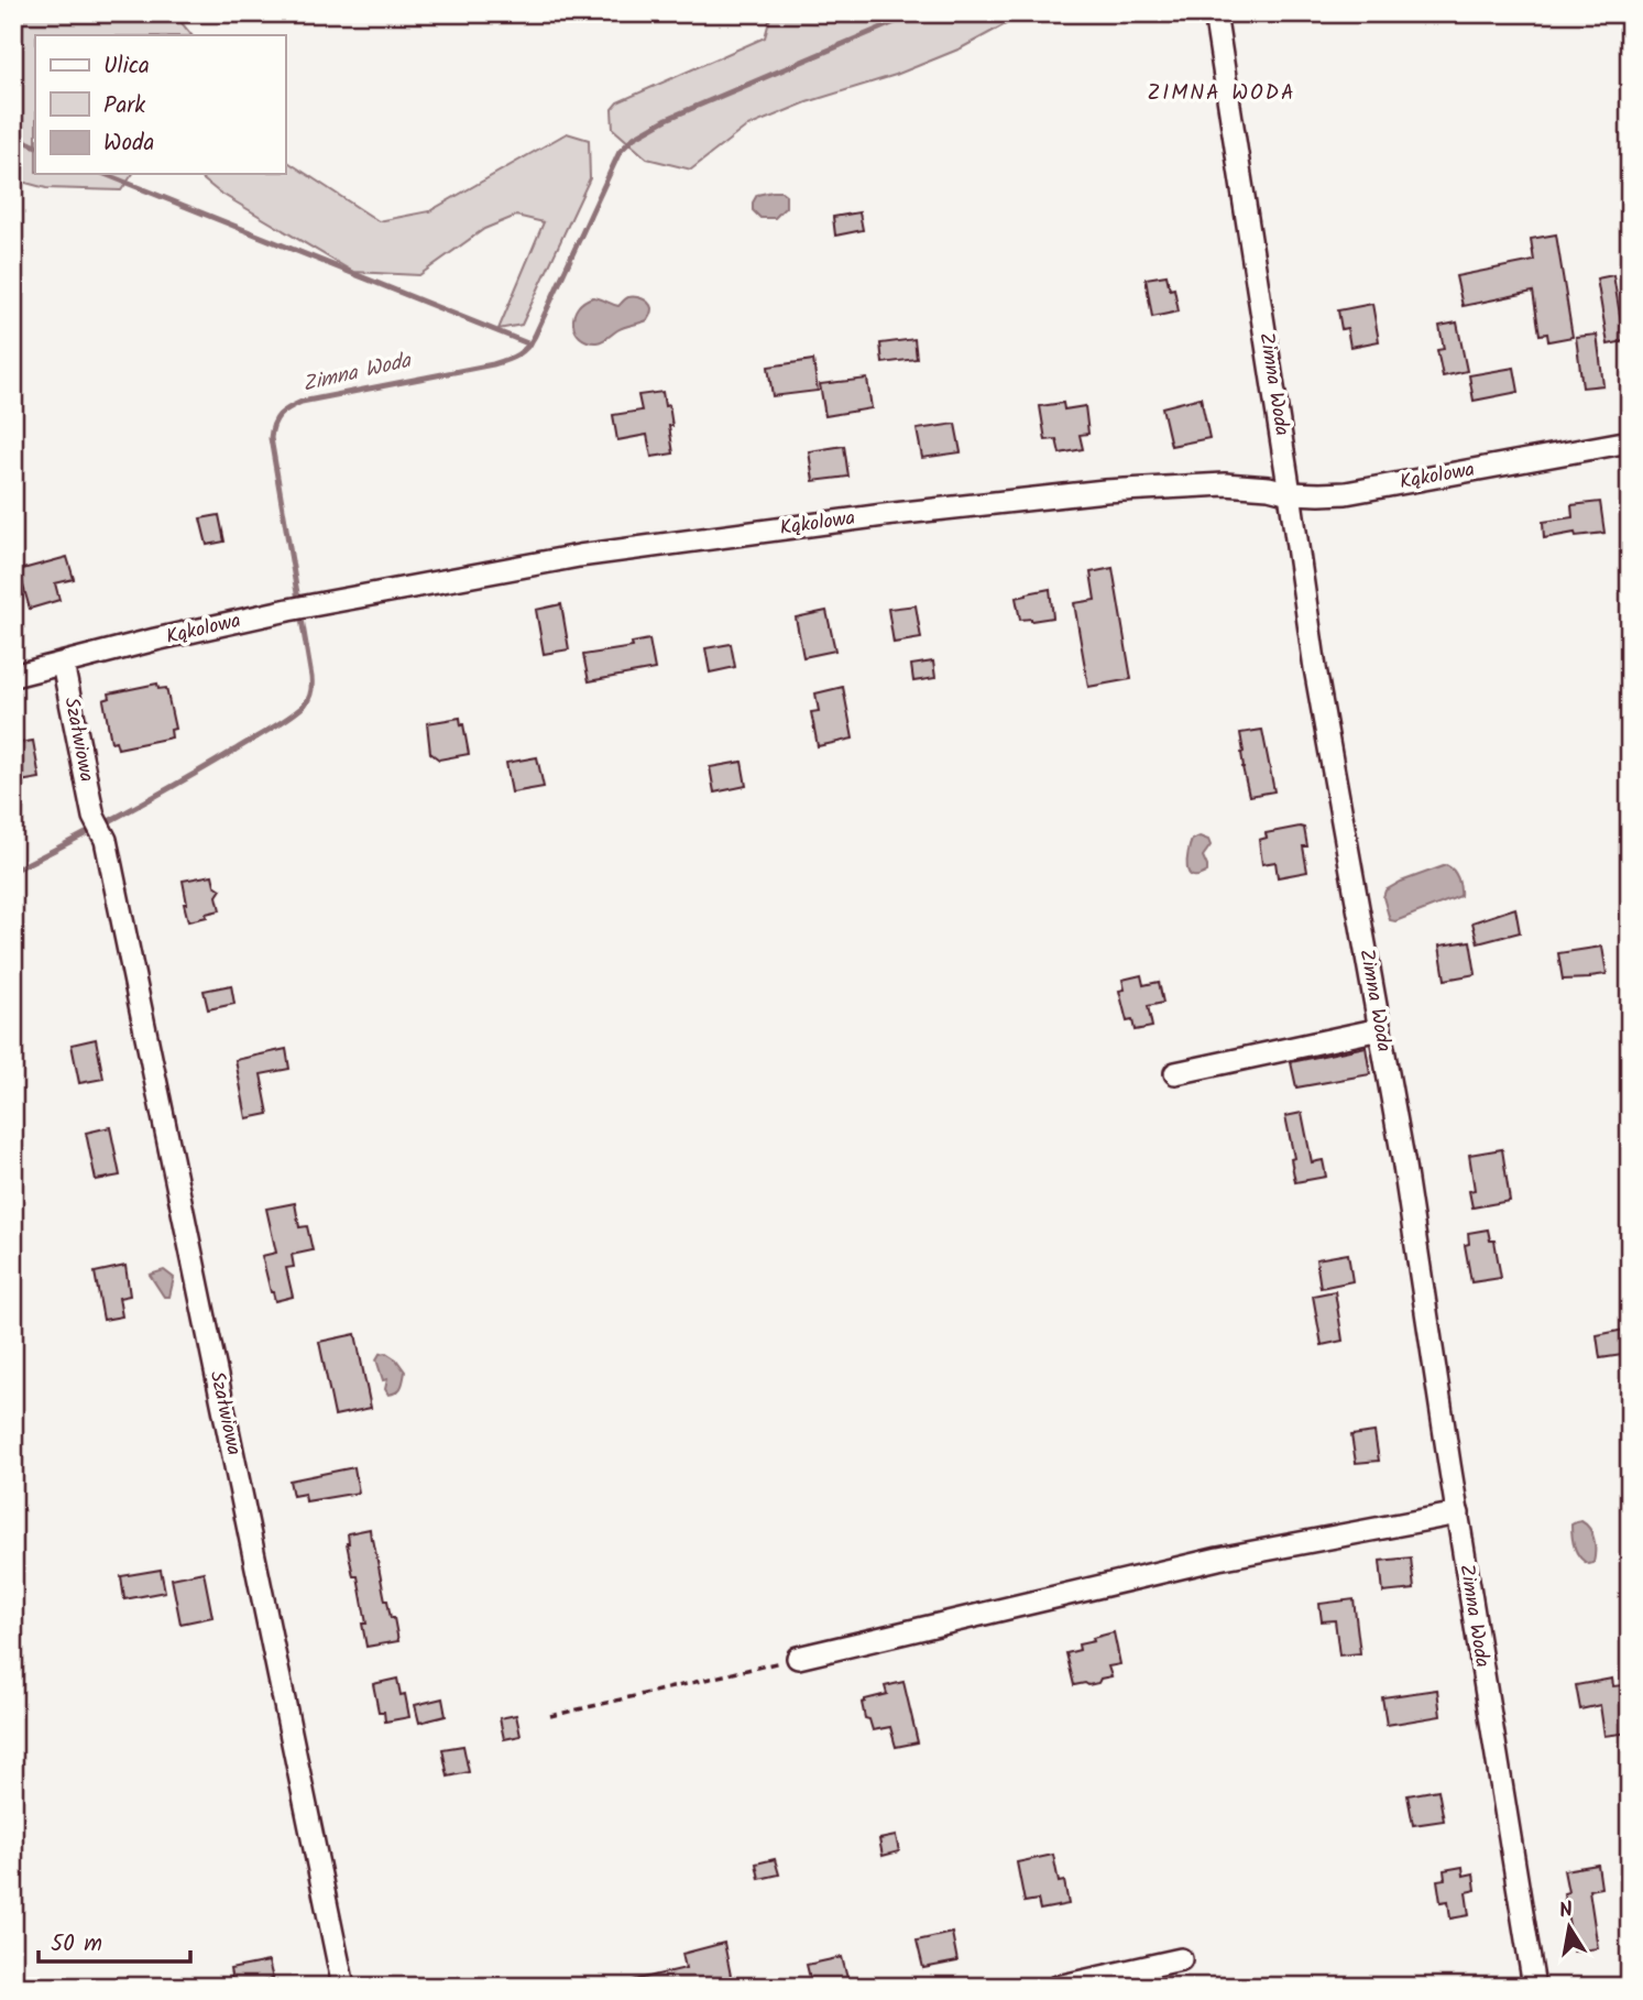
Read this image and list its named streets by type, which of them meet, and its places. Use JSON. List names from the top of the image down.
{
  "streets": {
    "street": ["Zimna Woda", "Kąkolowa", "Szałwiowa"]
  },
  "crossings": [
    ["Zimna Woda", "Kąkolowa"],
    ["Kąkolowa", "Szałwiowa"]
  ],
  "districts": ["ZIMNA WODA"],
  "water": ["Zimna Woda"],
  "legend": ["Ulica", "Park", "Woda"],
  "scale_bar": "50 m",
  "north": "top"
}
